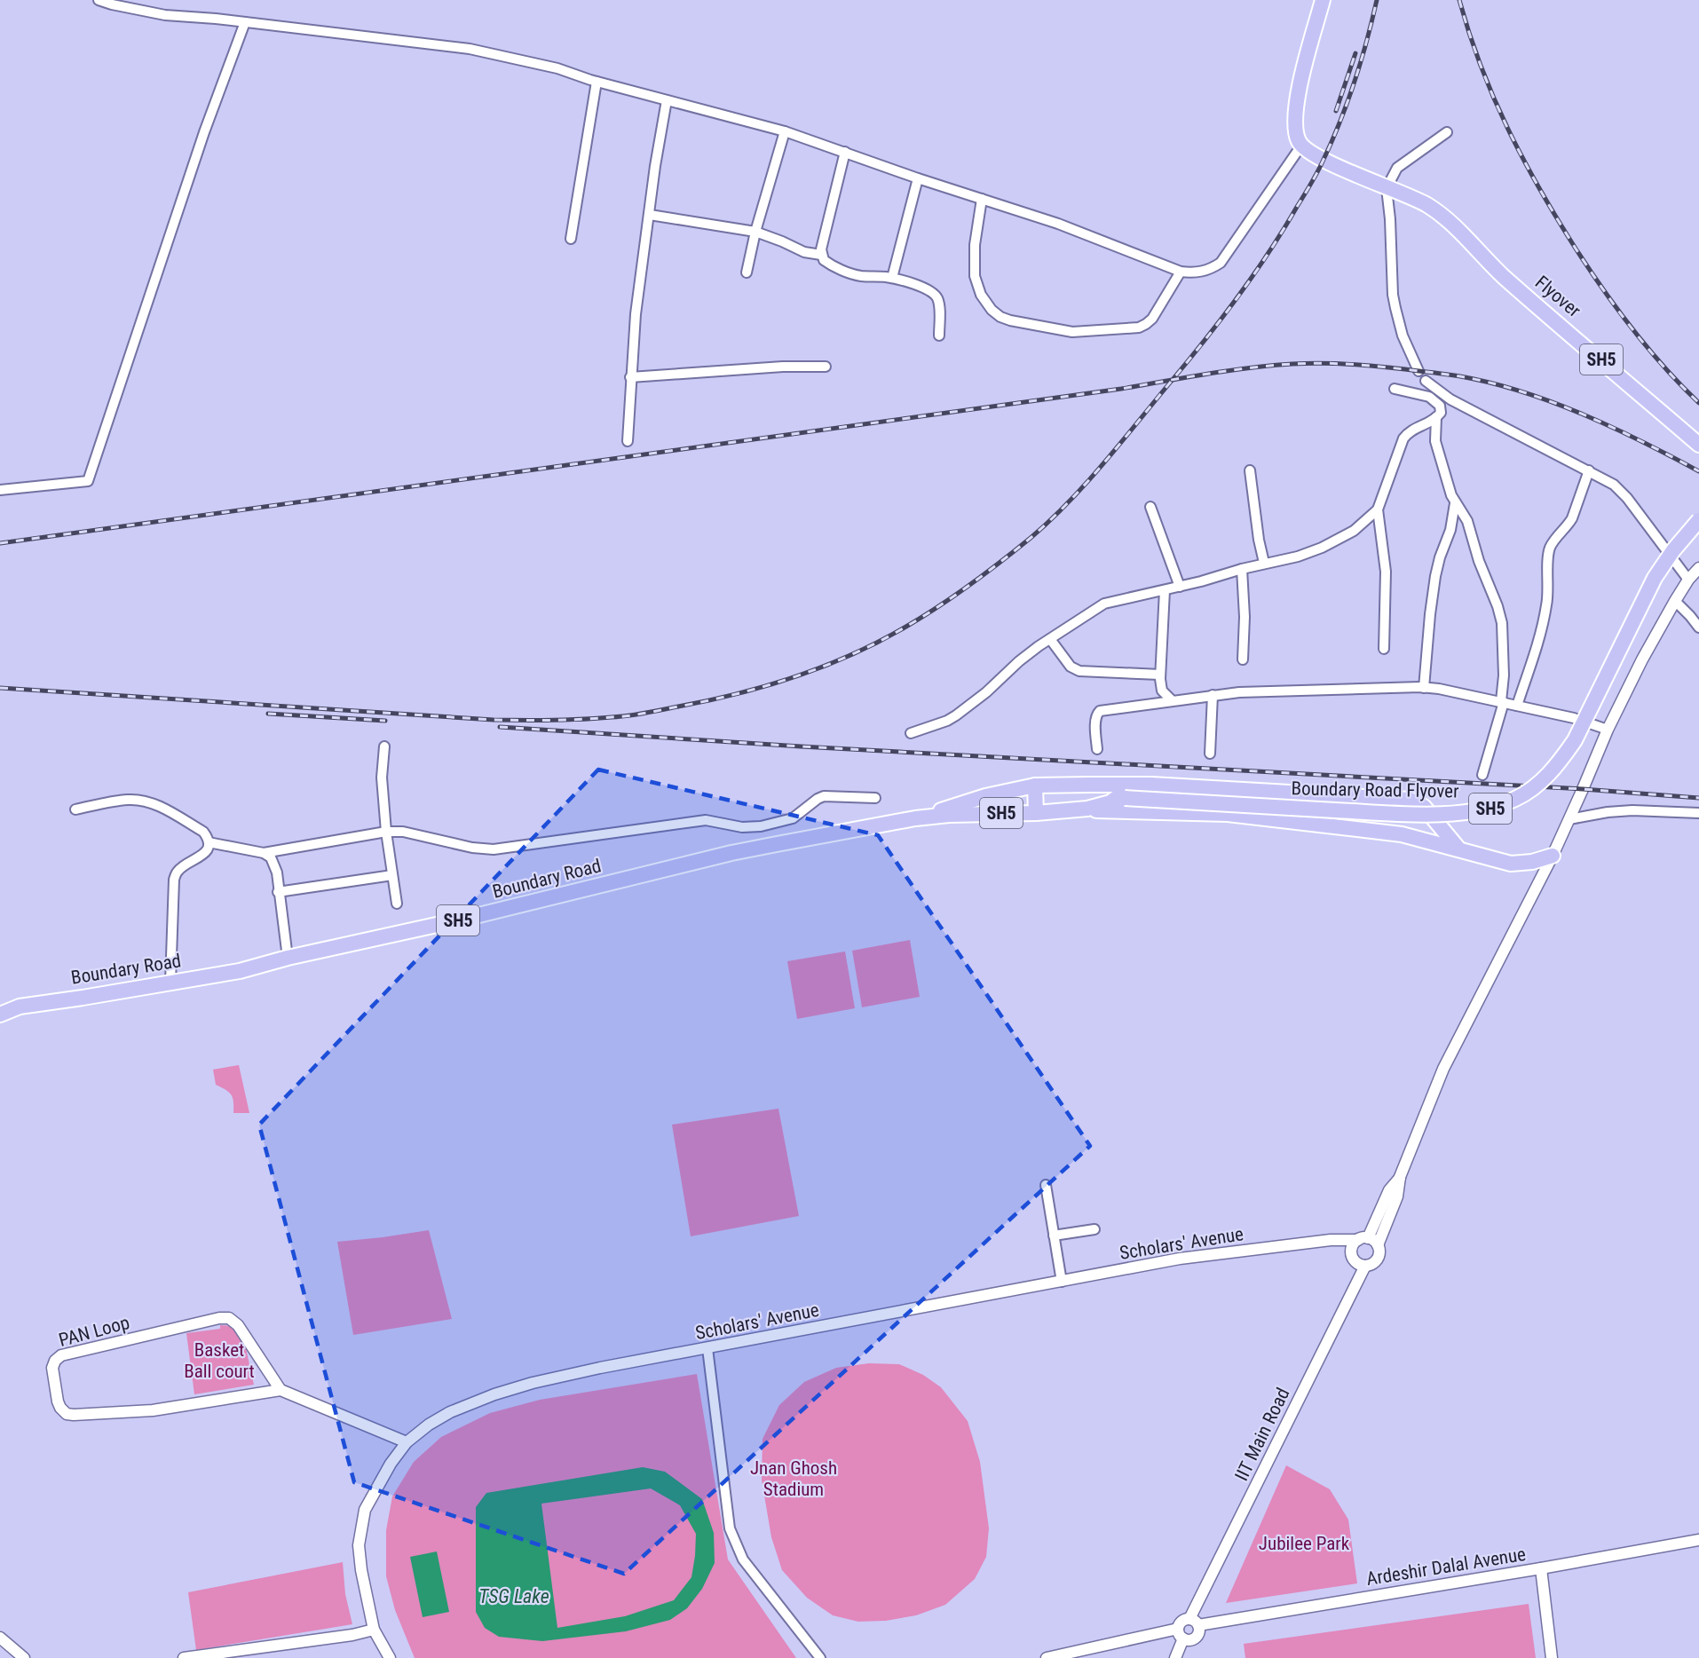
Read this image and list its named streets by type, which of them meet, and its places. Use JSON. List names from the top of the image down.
{
  "streets": {
    "main road": [
      "Flyover",
      "SH5",
      "Boundary Road Flyover",
      "Boundary Road"
    ],
    "street": [
      "Scholars' Avenue",
      "PAN Loop",
      "IIT Main Road",
      "Ardeshir Dalal Avenue"
    ]
  },
  "crossings": [
    ["Flyover", "SH5"],
    ["Boundary Road Flyover", "Boundary Road"],
    ["Scholars' Avenue", "IIT Main Road"],
    ["IIT Main Road", "Ardeshir Dalal Avenue"]
  ],
  "water": ["TSG Lake"],
  "parks": ["Basket Ball court", "Jnan Ghosh Stadium", "Jubilee Park"]
}
